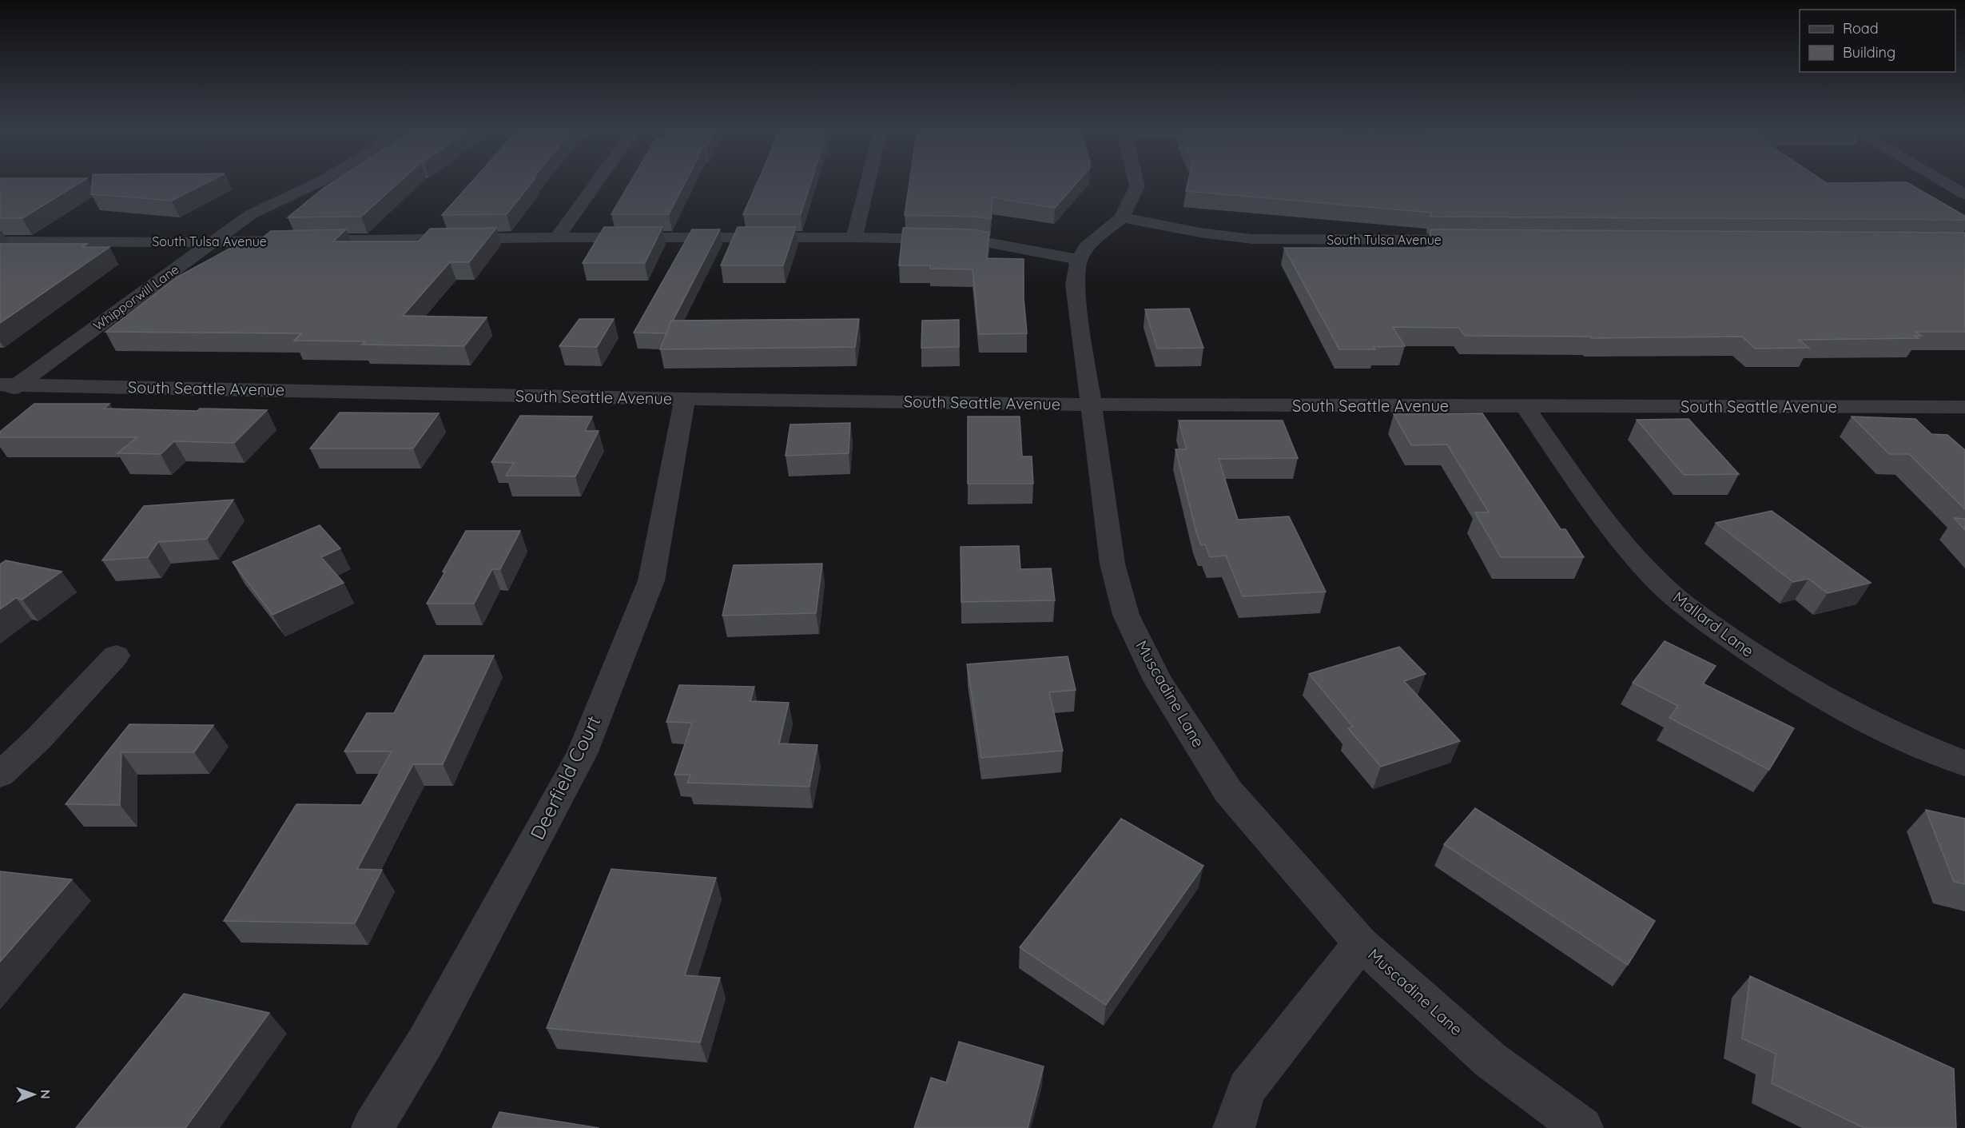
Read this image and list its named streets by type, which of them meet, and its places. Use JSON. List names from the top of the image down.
{
  "streets": {
    "street": [
      "South Tulsa Avenue",
      "Whipporwill Lane",
      "South Seattle Avenue",
      "Mallard Lane",
      "Muscadine Lane",
      "Deerfield Court"
    ]
  },
  "crossings": [
    ["South Tulsa Avenue", "Whipporwill Lane"],
    ["South Tulsa Avenue", "Muscadine Lane"],
    ["Whipporwill Lane", "South Seattle Avenue"],
    ["South Seattle Avenue", "Mallard Lane"],
    ["South Seattle Avenue", "Muscadine Lane"],
    ["South Seattle Avenue", "Deerfield Court"]
  ],
  "legend": ["Road", "Building"],
  "north": "right"
}
